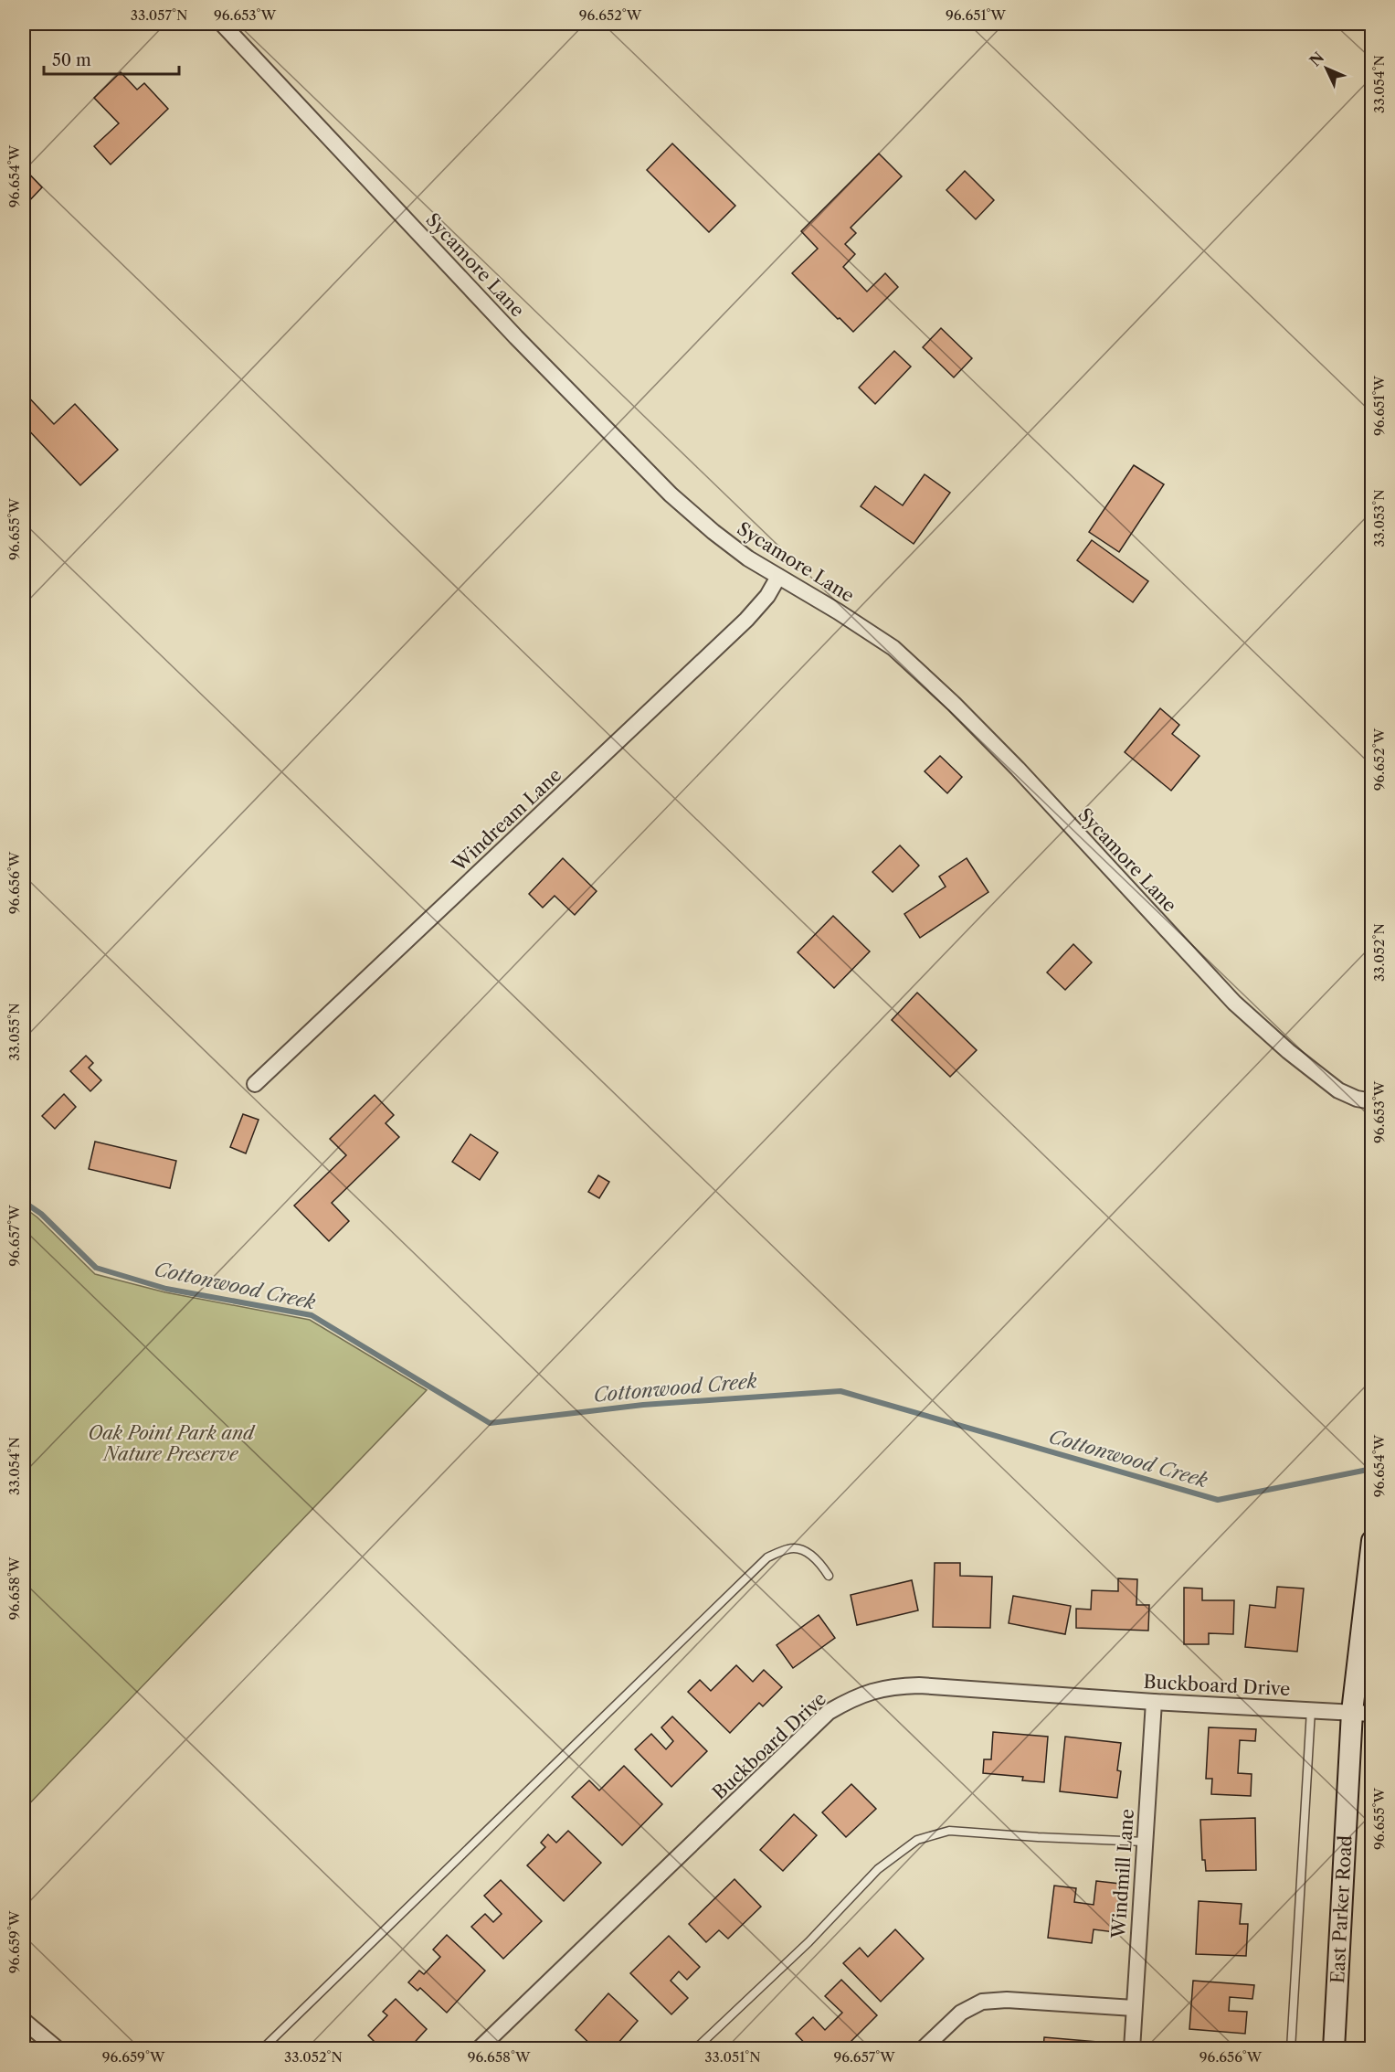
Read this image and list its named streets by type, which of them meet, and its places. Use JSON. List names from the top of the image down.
{
  "streets": {
    "main road": ["East Parker Road"],
    "street": [
      "Sycamore Lane",
      "Windream Lane",
      "Buckboard Drive",
      "Windmill Lane"
    ]
  },
  "crossings": [
    ["Sycamore Lane", "Windream Lane"],
    ["Buckboard Drive", "Windmill Lane"],
    ["Buckboard Drive", "East Parker Road"]
  ],
  "water": ["Cottonwood Creek"],
  "parks": ["Oak Point Park and Nature Preserve"],
  "scale_bar": "50 m",
  "north": "top left",
  "coordinates": [
    "33.057°N",
    "96.653°W",
    "96.652°W",
    "96.651°W",
    "33.054°N",
    "96.654°W",
    "33.053°N",
    "96.655°W",
    "96.656°W",
    "33.052°N",
    "33.055°N",
    "96.657°W",
    "96.658°W",
    "96.659°W",
    "33.051°N"
  ]
}
